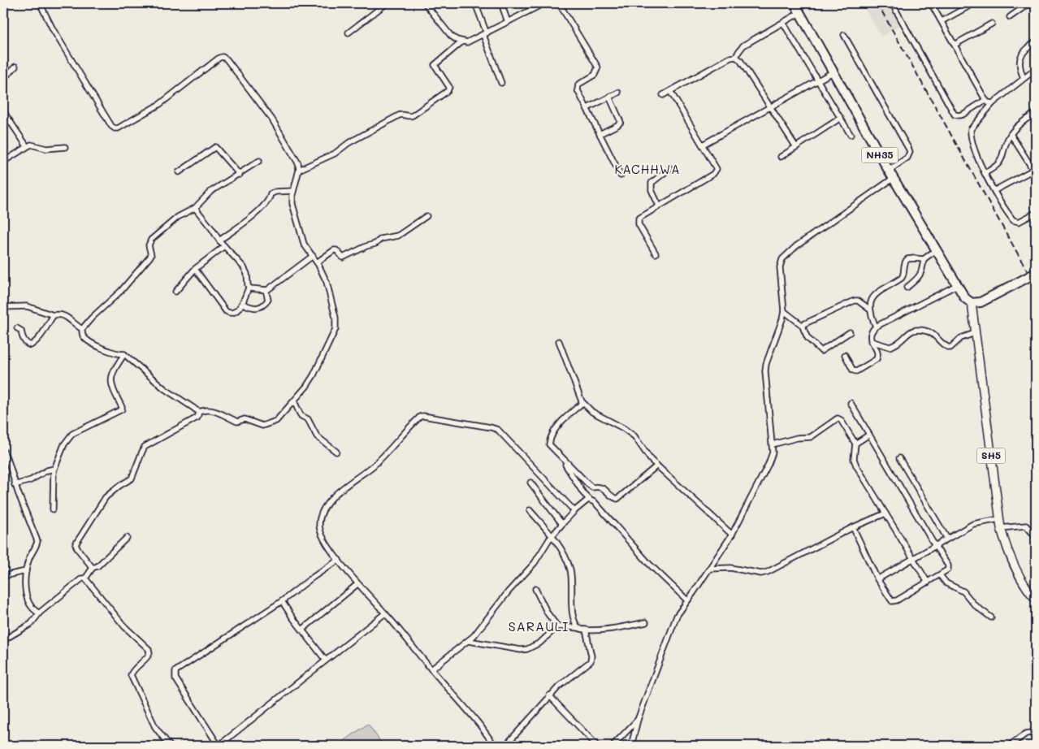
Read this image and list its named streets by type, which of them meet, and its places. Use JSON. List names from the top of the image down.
{
  "streets": {
    "highway": ["NH35"],
    "main road": ["SH5"]
  },
  "crossings": [
    ["NH35", "SH5"]
  ],
  "districts": ["KACHHWA", "SARAULI"]
}
